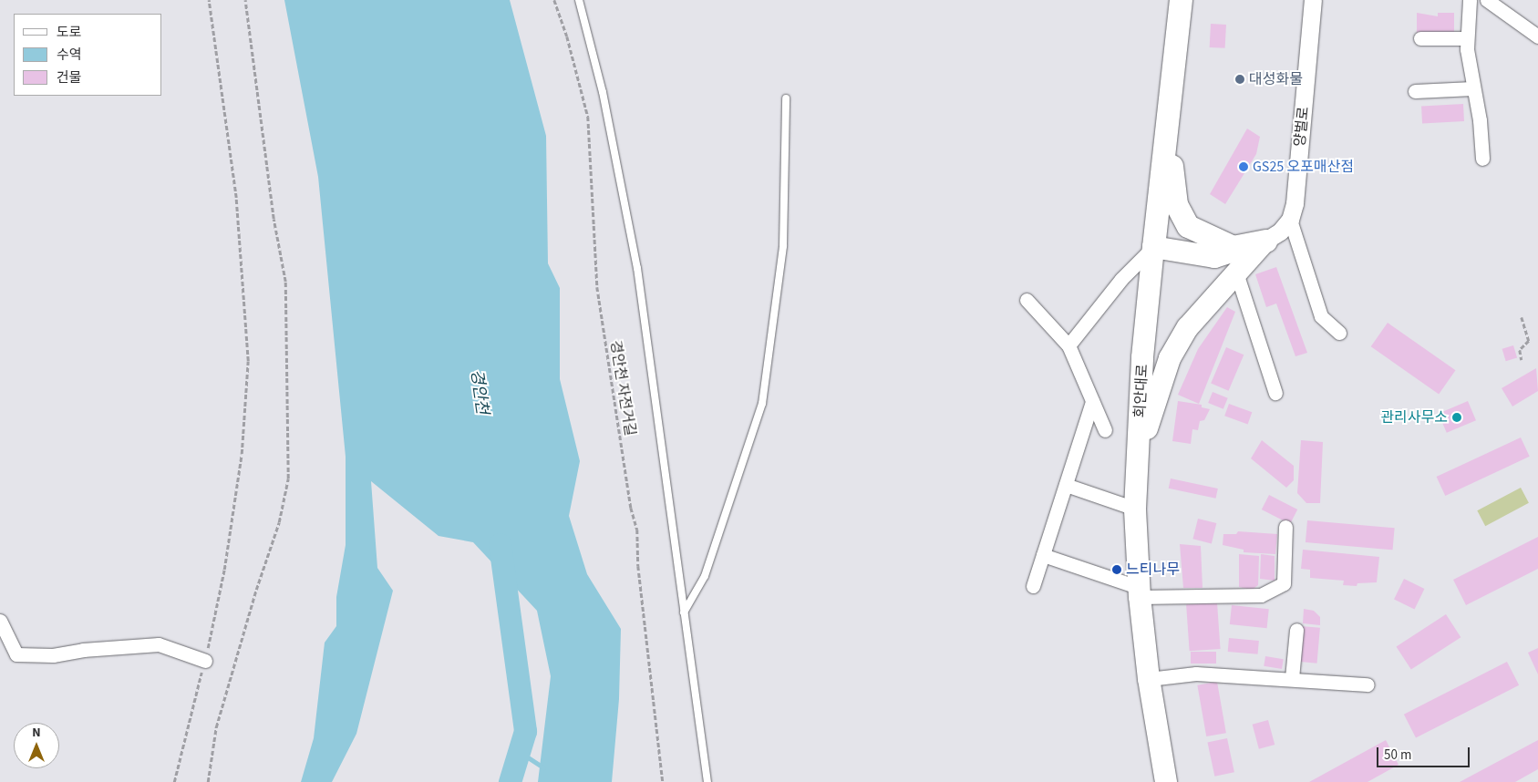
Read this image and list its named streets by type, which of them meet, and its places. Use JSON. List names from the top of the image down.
{
  "streets": {
    "highway": ["회안대로"],
    "street": ["양벌로"],
    "path": ["경안천 자전거길"]
  },
  "water": ["경안천"],
  "places": [
    "대성화물",
    "GS25 오포매산점",
    "관리사무소",
    "느티나무"
  ],
  "legend": ["도로", "수역", "건물"],
  "scale_bar": "50 m",
  "north": "top"
}
